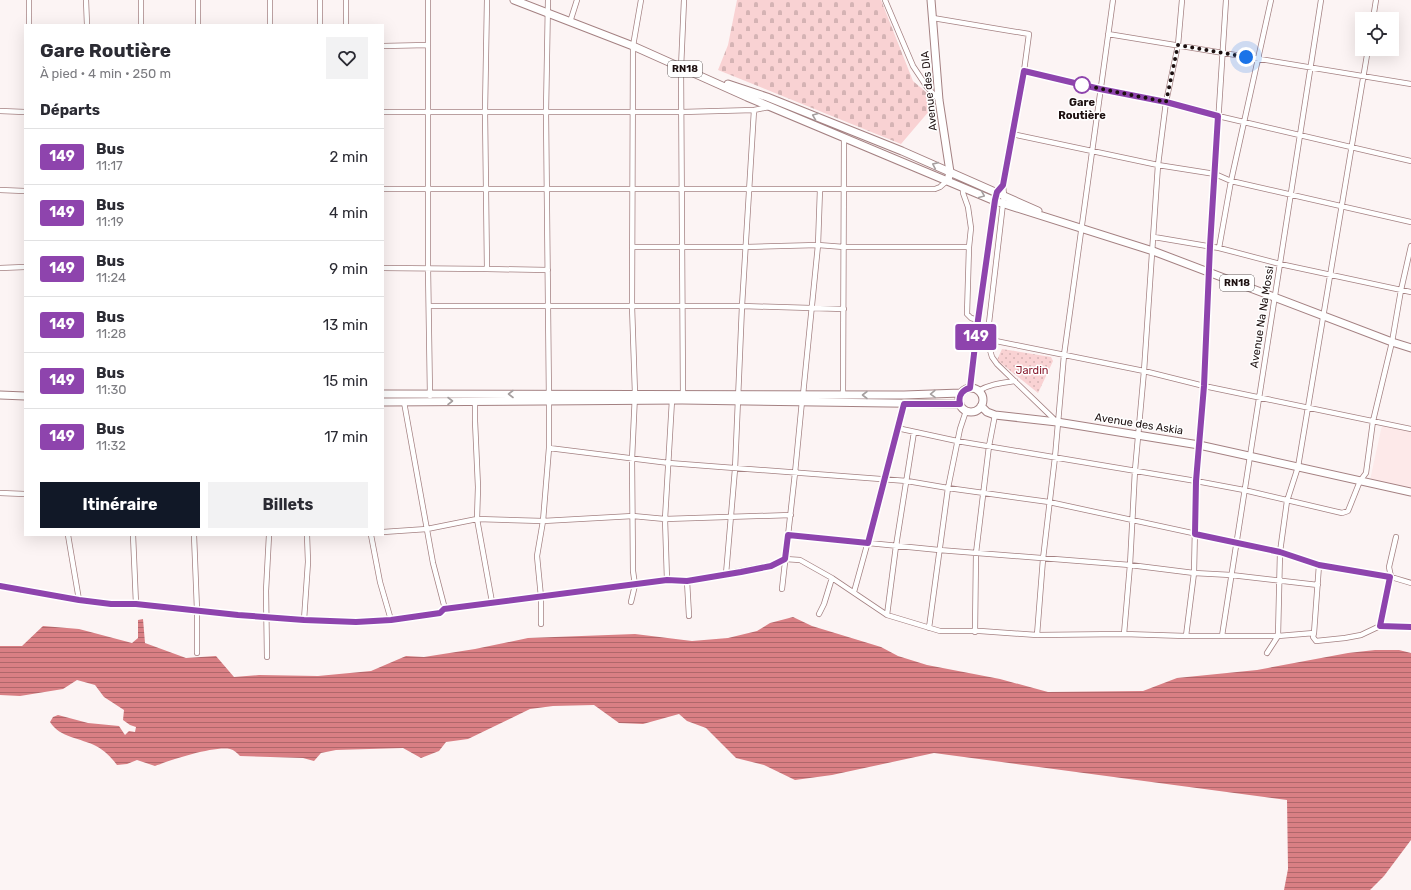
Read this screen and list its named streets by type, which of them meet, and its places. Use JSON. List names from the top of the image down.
{
  "streets": {
    "street": [
      "RN18",
      "Avenue des DIA",
      "Avenue Na Na Mossi",
      "Avenue des Askia"
    ]
  },
  "crossings": [
    ["RN18", "Avenue des DIA"],
    ["RN18", "Avenue Na Na Mossi"],
    ["Avenue Na Na Mossi", "Avenue des Askia"]
  ],
  "parks": ["Jardin"],
  "places": ["Gare Routière"],
  "lines": ["bus line 149"],
  "page": {
    "on_map": "149",
    "heading": [
      ["Gare Routière", "À pied · 4 min · 250 m"],
      "Départs"
    ],
    "list": [
      {
        "mark": "149",
        "name": "Bus",
        "note": "11:17",
        "value": "2 min"
      },
      {
        "mark": "149",
        "name": "Bus",
        "note": "11:19",
        "value": "4 min"
      },
      {
        "mark": "149",
        "name": "Bus",
        "note": "11:24",
        "value": "9 min"
      },
      {
        "mark": "149",
        "name": "Bus",
        "note": "11:28",
        "value": "13 min"
      },
      {
        "mark": "149",
        "name": "Bus",
        "note": "11:30",
        "value": "15 min"
      },
      {
        "mark": "149",
        "name": "Bus",
        "note": "11:32",
        "value": "17 min"
      }
    ],
    "buttons": ["Itinéraire", "Billets"]
  }
}
